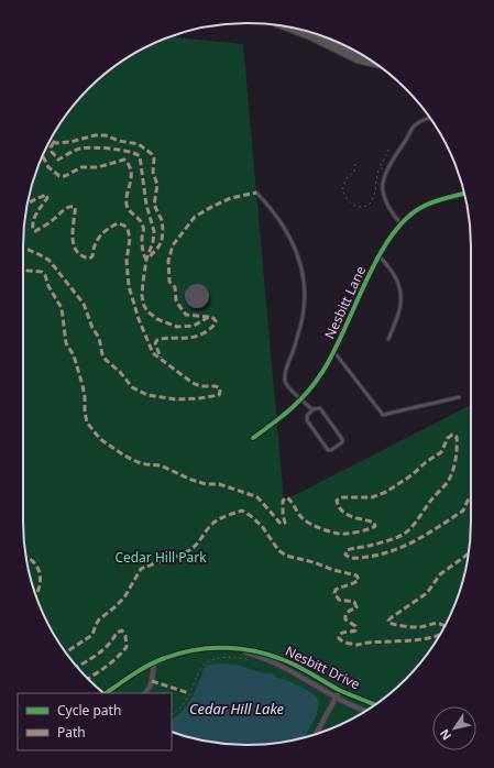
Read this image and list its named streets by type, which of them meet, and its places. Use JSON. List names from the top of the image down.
{
  "streets": {
    "street": ["Nesbitt Lane", "Nesbitt Drive"]
  },
  "water": ["Cedar Hill Lake"],
  "parks": ["Cedar Hill Park"],
  "legend": ["Cycle path", "Path"],
  "north": "bottom left"
}
